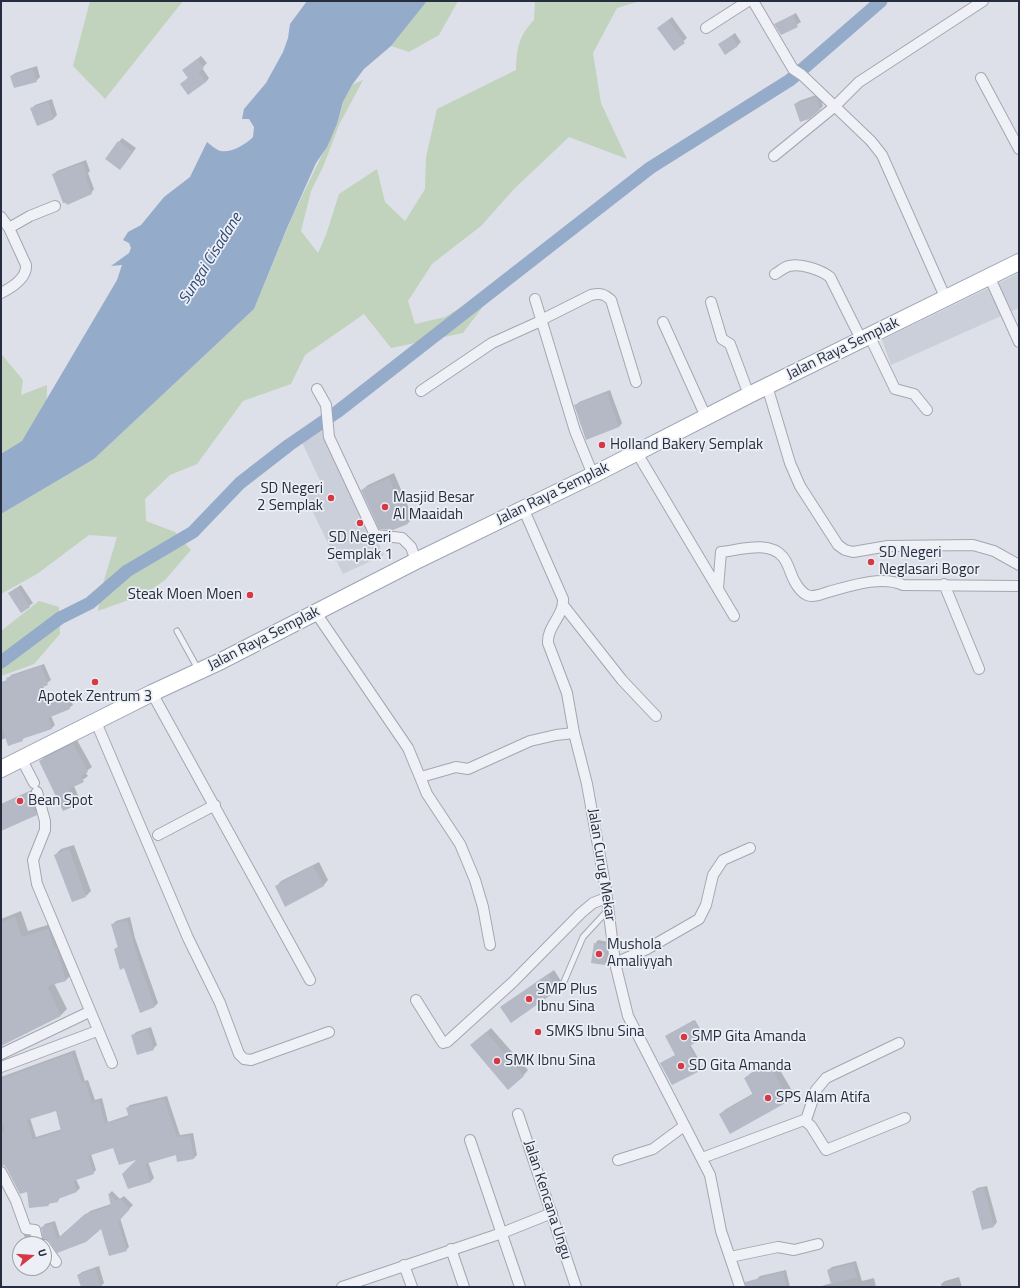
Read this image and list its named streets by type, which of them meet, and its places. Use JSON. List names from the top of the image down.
{
  "streets": {
    "main road": ["Jalan Raya Semplak"],
    "street": ["Jalan Curug Mekar", "Jalan Kencana Ungu"]
  },
  "water": ["Sungai Cisadane"],
  "places": [
    "Holland Bakery Semplak",
    "SD Negeri 2 Semplak",
    "Masjid Besar Al Maaidah",
    "SD Negeri Semplak 1",
    "SD Negeri Neglasari Bogor",
    "Steak Moen Moen",
    "Apotek Zentrum 3",
    "Bean Spot",
    "Mushola Amaliyyah",
    "SMP Plus Ibnu Sina",
    "SMKS Ibnu Sina",
    "SMP Gita Amanda",
    "SMK Ibnu Sina",
    "SD Gita Amanda",
    "SPS Alam Atifa"
  ],
  "north": "right"
}
